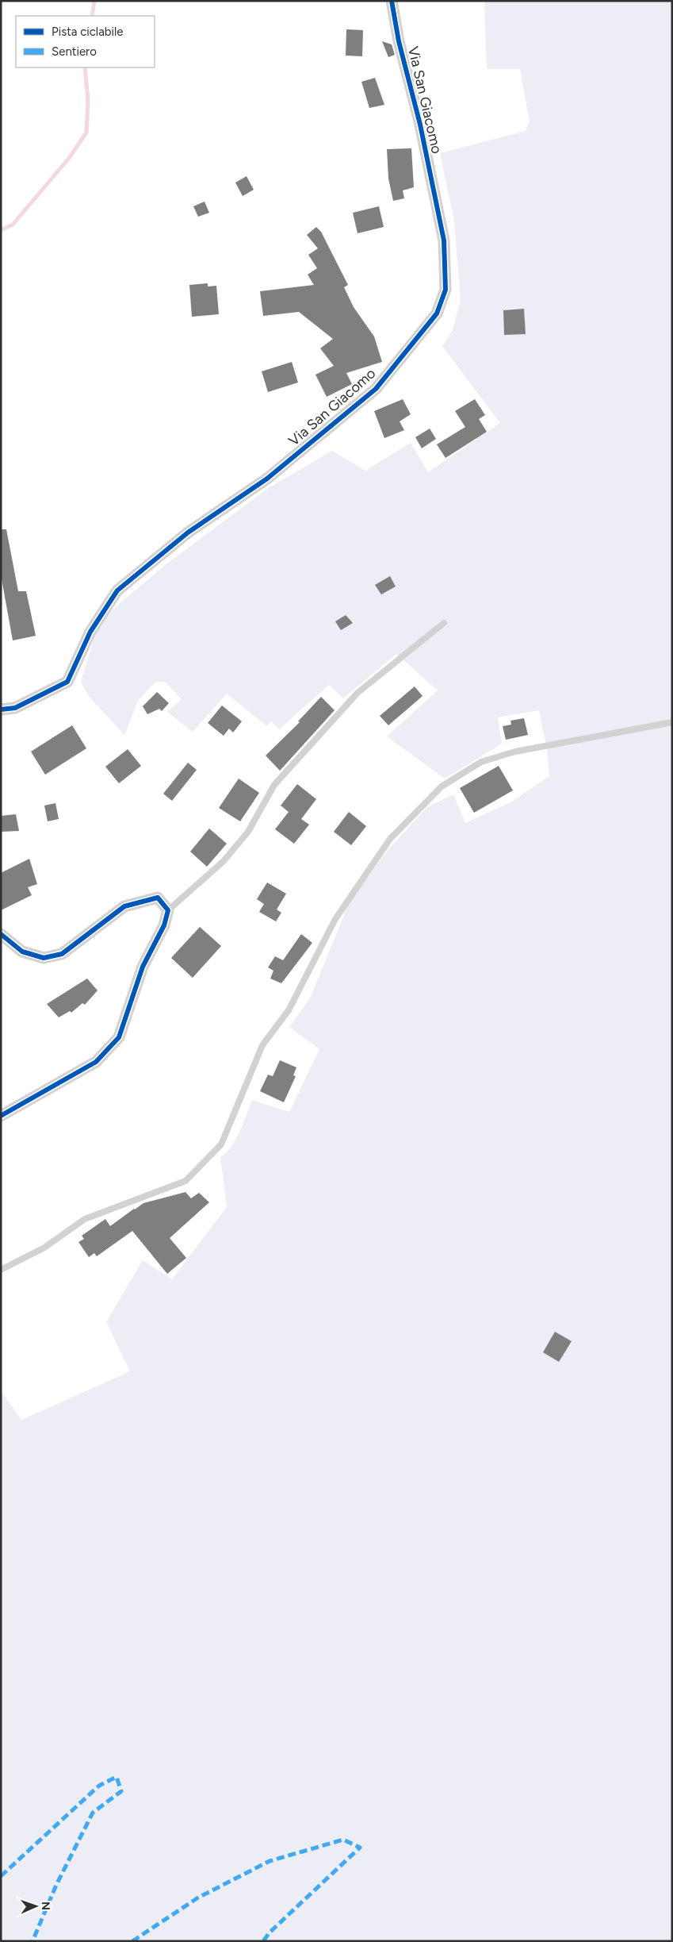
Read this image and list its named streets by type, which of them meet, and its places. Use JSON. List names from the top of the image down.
{
  "streets": {
    "street": ["Via San Giacomo"]
  },
  "legend": ["Pista ciclabile", "Sentiero"],
  "north": "right"
}
